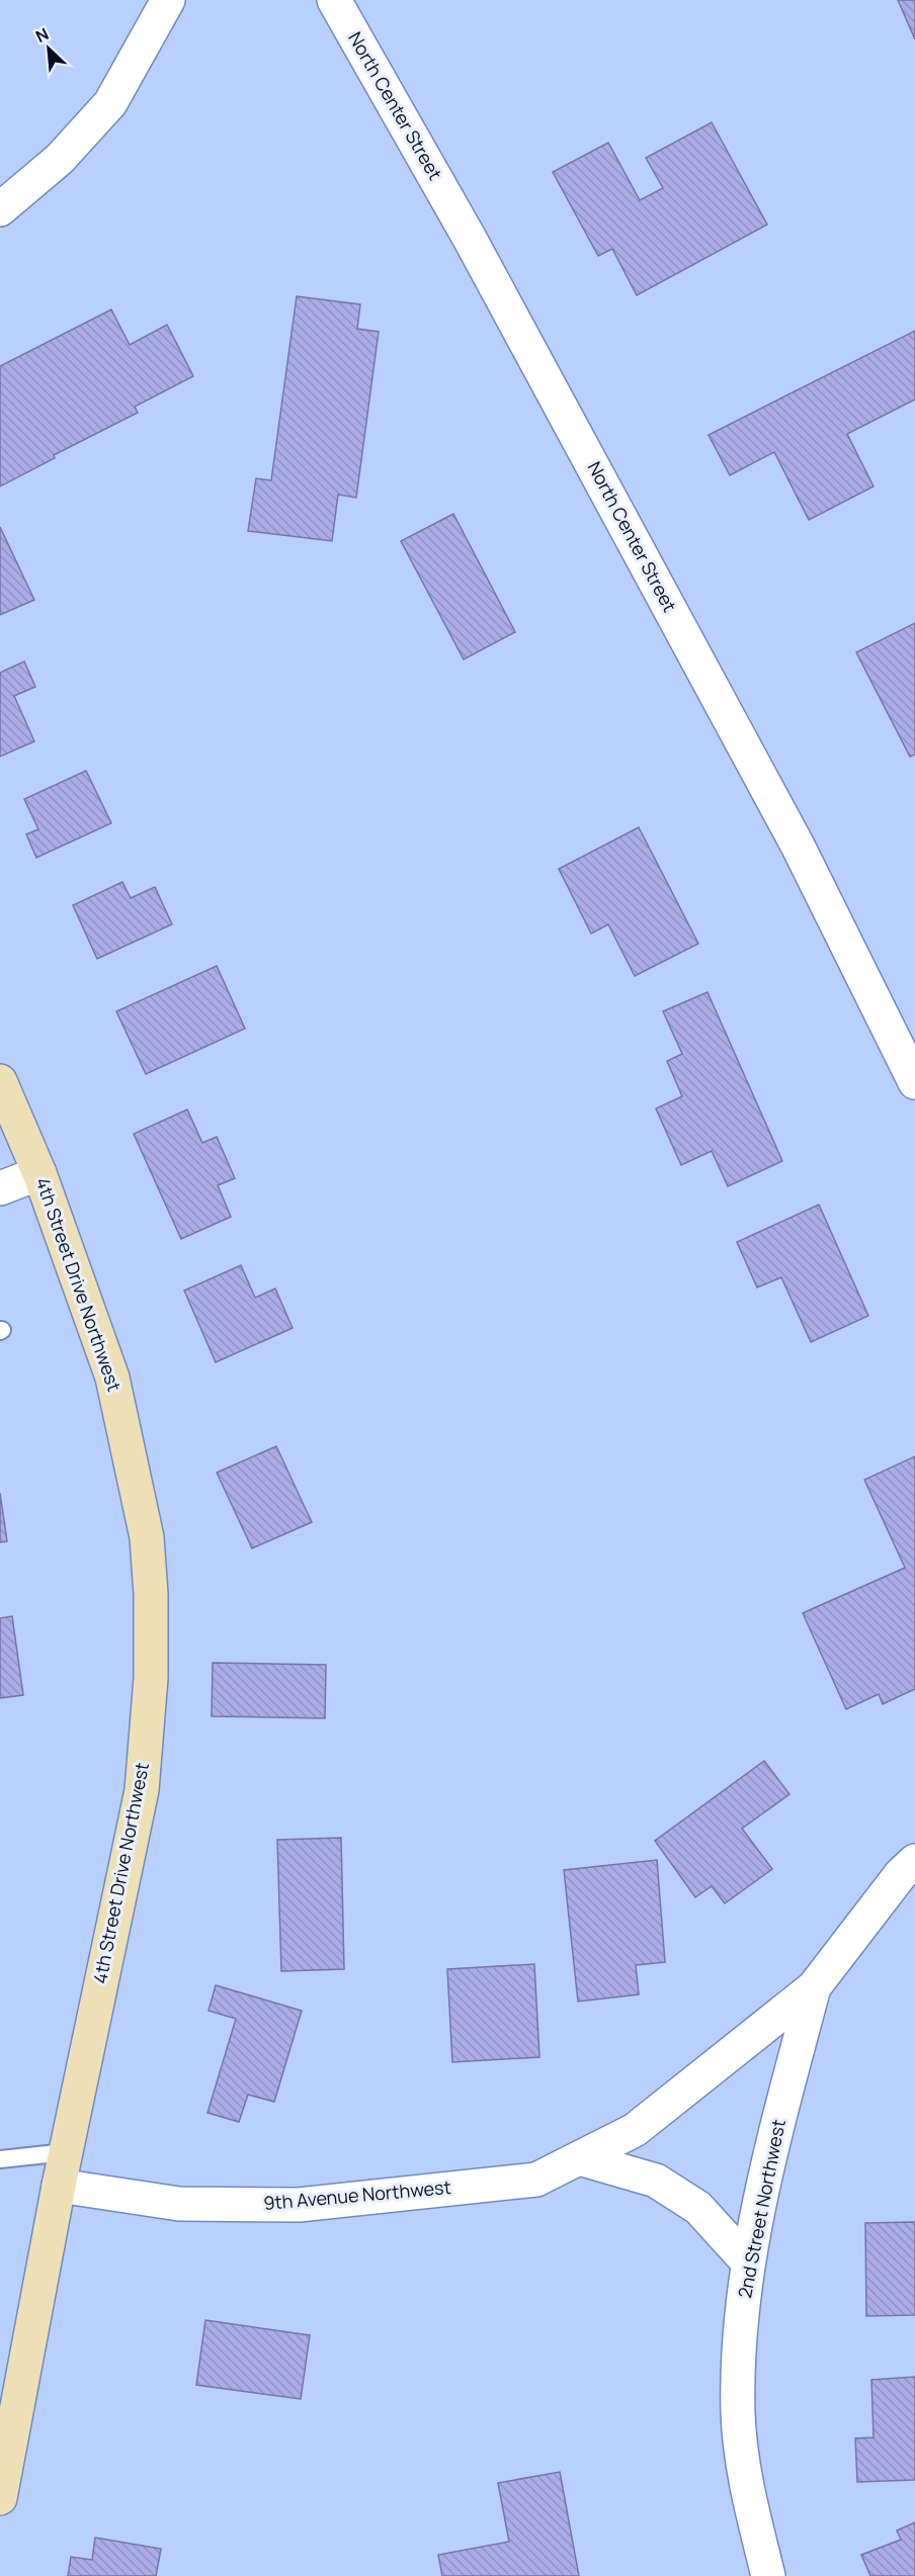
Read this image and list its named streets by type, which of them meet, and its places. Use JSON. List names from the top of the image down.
{
  "streets": {
    "main road": ["4th Street Drive Northwest"],
    "street": ["North Center Street", "9th Avenue Northwest", "2nd Street Northwest"]
  },
  "crossings": [
    ["4th Street Drive Northwest", "9th Avenue Northwest"],
    ["9th Avenue Northwest", "2nd Street Northwest"]
  ],
  "north": "top left"
}
